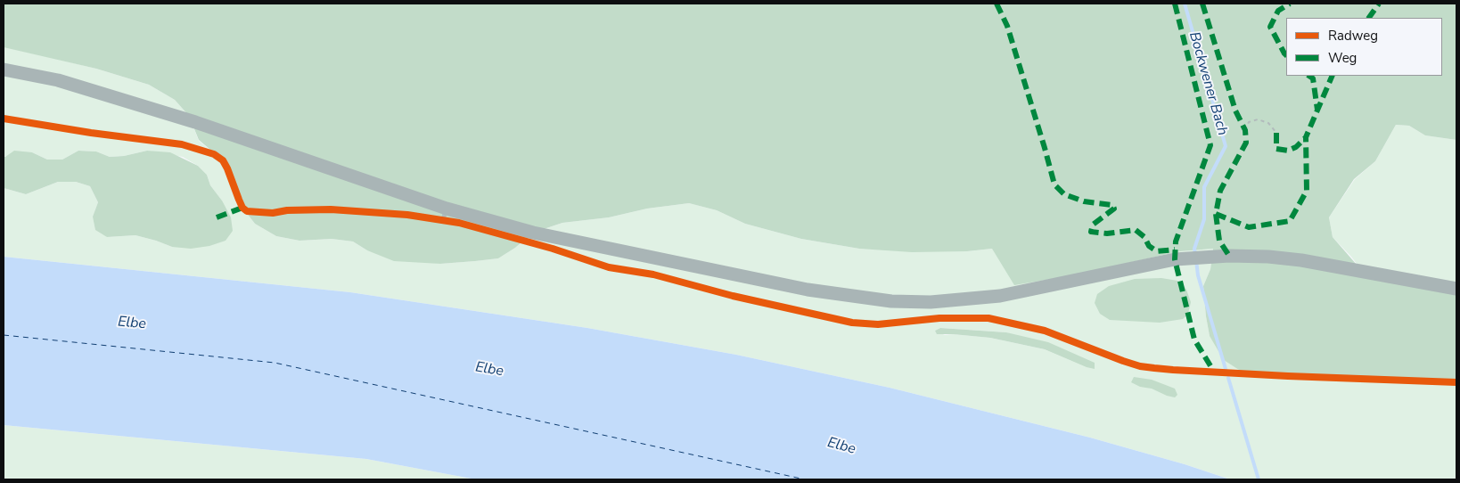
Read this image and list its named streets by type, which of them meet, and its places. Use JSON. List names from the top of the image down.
{
  "water": ["Bockwener Bach", "Elbe"],
  "legend": ["Radweg", "Weg"]
}
